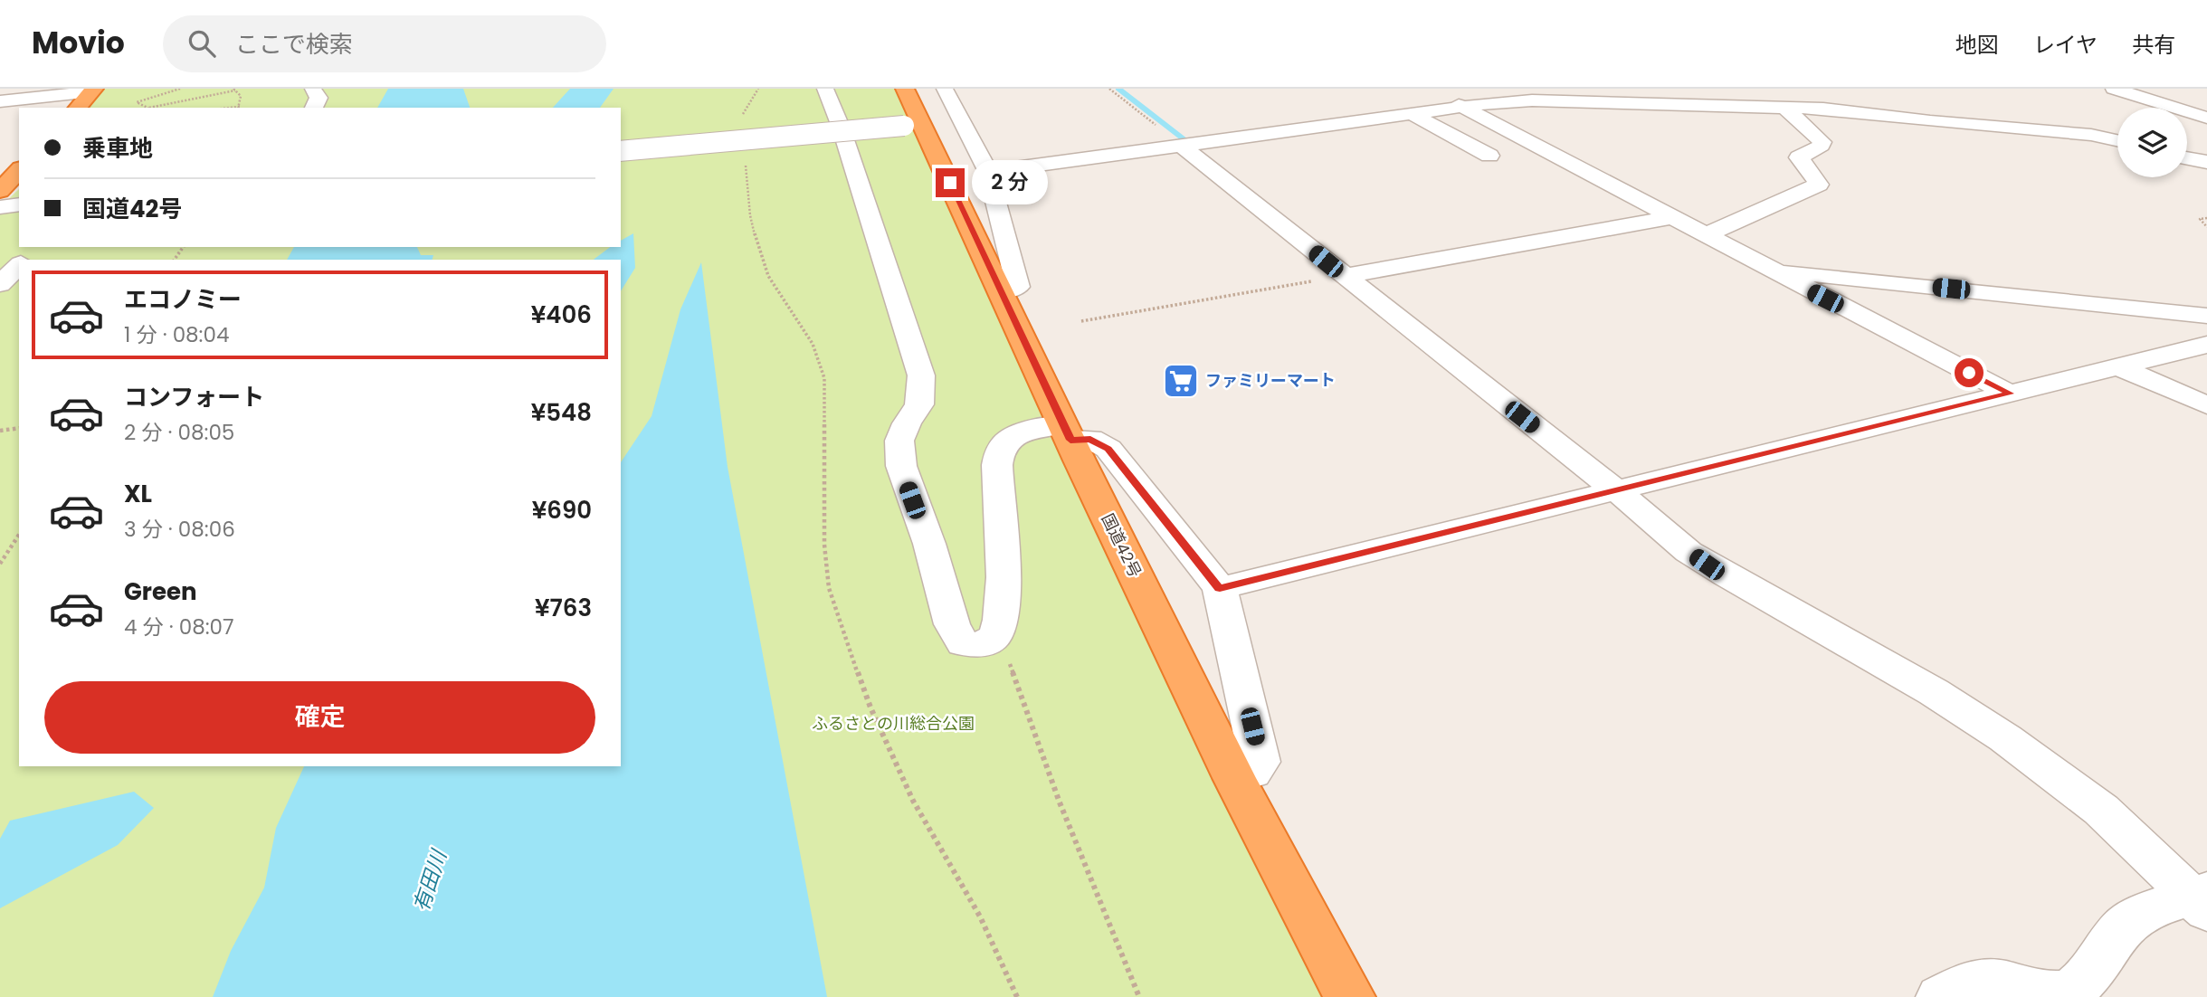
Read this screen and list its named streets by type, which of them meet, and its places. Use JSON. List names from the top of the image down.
{
  "streets": {
    "highway": ["国道42号"]
  },
  "water": ["有田川"],
  "parks": ["ふるさとの川総合公園"],
  "places": {
    "supermarket": ["ファミリーマート"]
  },
  "page": {
    "header": "Movio",
    "search": "ここで検索",
    "nav": ["地図", "レイヤ", "共有"],
    "banner": ["乗車地", "国道42号"],
    "bubble": "2 分",
    "list": [
      {
        "name": "エコノミー",
        "note": "1 分 · 08:04",
        "value": "¥406"
      },
      {
        "name": "コンフォート",
        "note": "2 分 · 08:05",
        "value": "¥548"
      },
      {
        "name": "XL",
        "note": "3 分 · 08:06",
        "value": "¥690"
      },
      {
        "name": "Green",
        "note": "4 分 · 08:07",
        "value": "¥763"
      }
    ],
    "buttons": "確定"
  }
}
